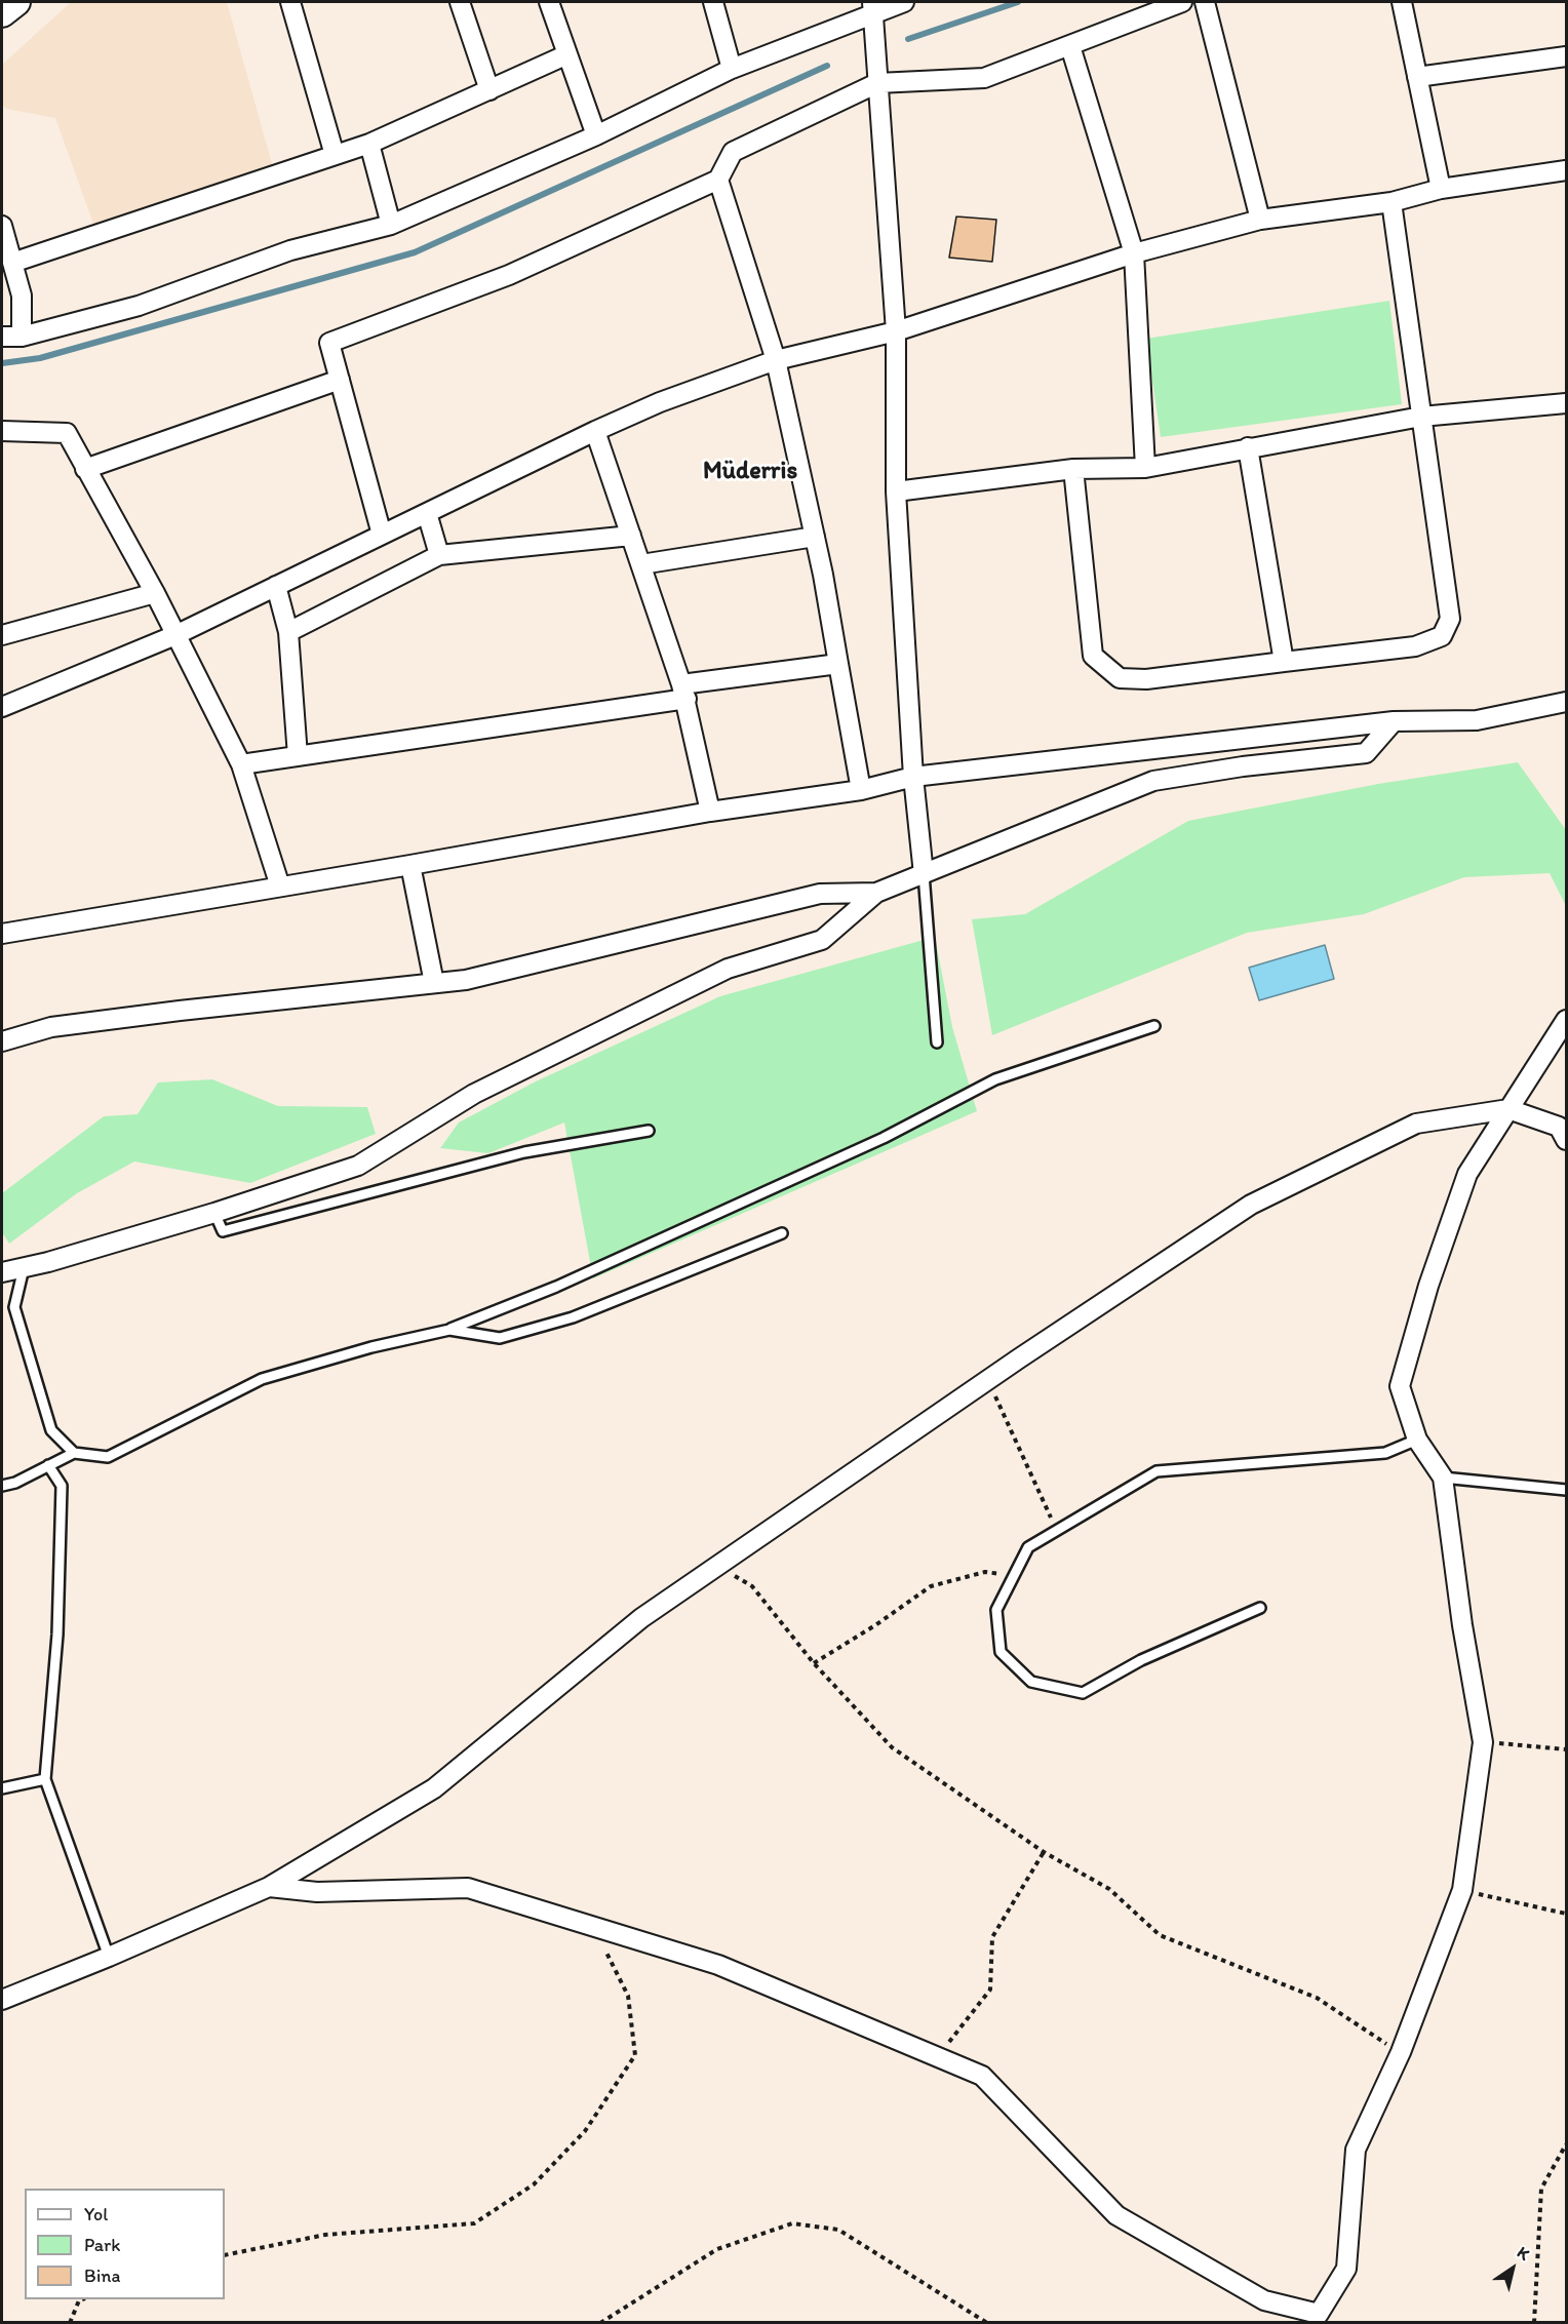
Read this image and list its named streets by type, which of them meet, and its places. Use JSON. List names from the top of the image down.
{
  "districts": ["Müderris"],
  "legend": ["Yol", "Park", "Bina"],
  "north": "top right"
}
